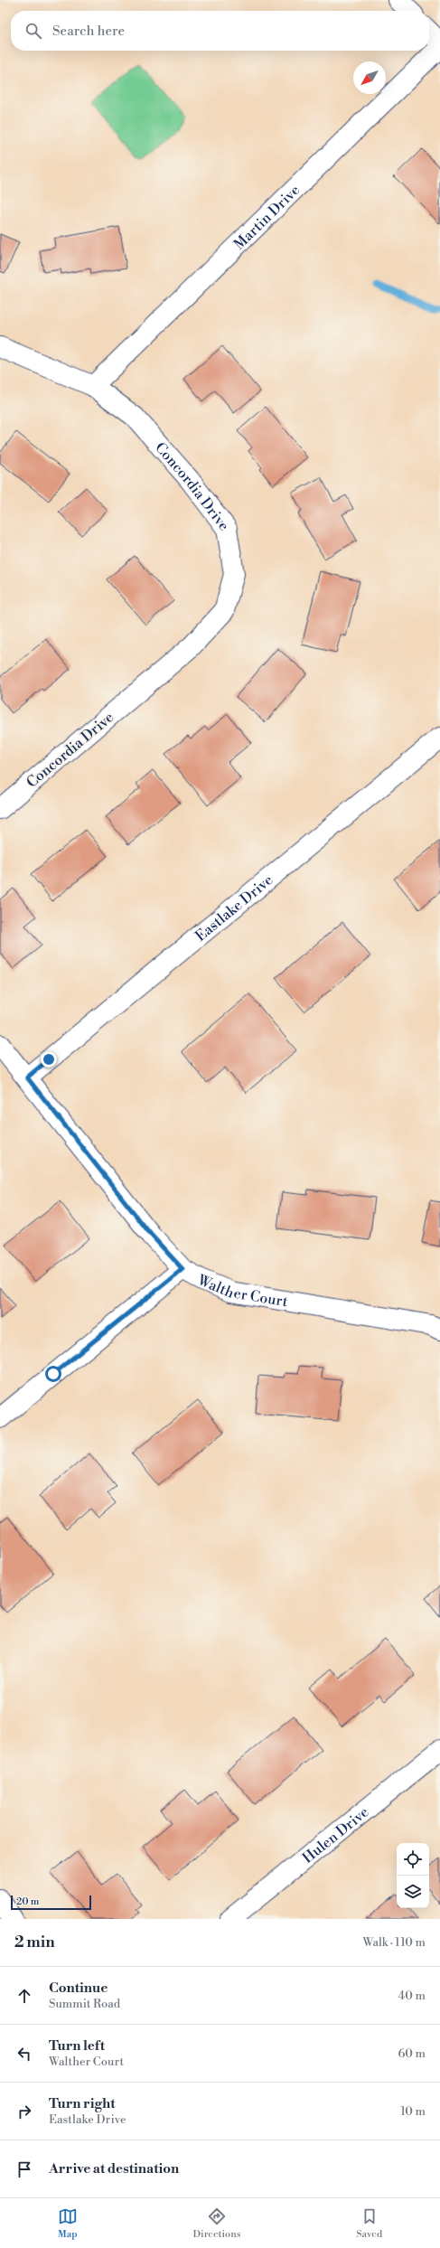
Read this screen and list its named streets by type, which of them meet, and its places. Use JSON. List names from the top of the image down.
{
  "streets": {
    "street": [
      "Martin Drive",
      "Concordia Drive",
      "Eastlake Drive",
      "Walther Court",
      "Hulen Drive"
    ]
  },
  "crossings": [
    ["Martin Drive", "Concordia Drive"],
    ["Eastlake Drive", "Walther Court"]
  ],
  "scale_bar": "20 m",
  "north": "bottom left",
  "page": {
    "search": "Search here",
    "scale": "20 m",
    "heading": ["2 min", "Walk · 110 m"],
    "list": [
      ["Continue", "Summit Road", "40 m"],
      ["Turn left", "Walther Court", "60 m"],
      ["Turn right", "Eastlake Drive", "10 m"],
      "Arrive at destination"
    ],
    "nav": ["Map", "Directions", "Saved"]
  }
}
